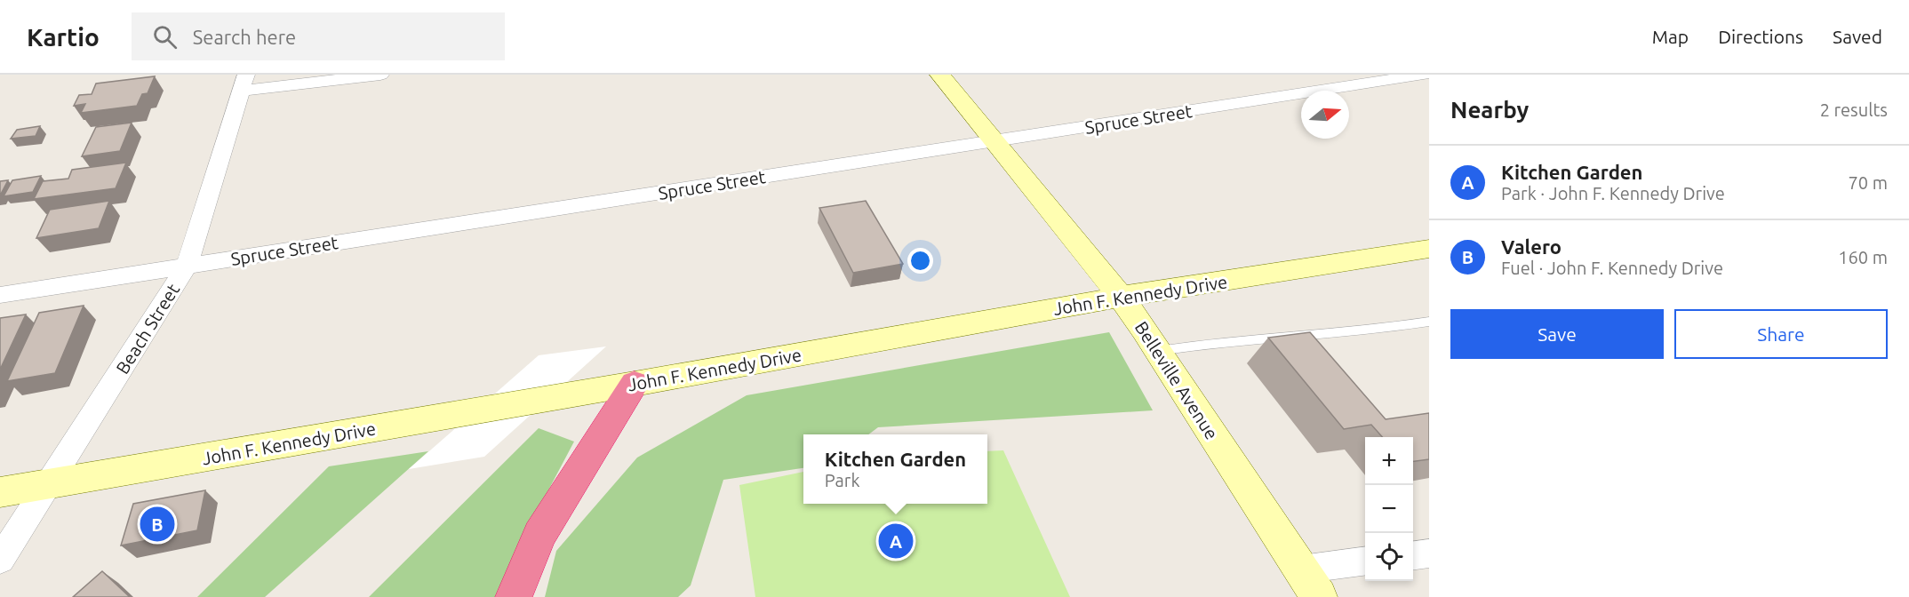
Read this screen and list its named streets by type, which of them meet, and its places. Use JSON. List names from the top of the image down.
{
  "streets": {
    "main road": ["John F. Kennedy Drive", "Belleville Avenue"],
    "street": ["Spruce Street", "Beach Street"]
  },
  "crossings": [
    ["Spruce Street", "Beach Street"],
    ["Spruce Street", "Belleville Avenue"],
    ["John F. Kennedy Drive", "Beach Street"],
    ["John F. Kennedy Drive", "Belleville Avenue"]
  ],
  "north": "right",
  "page": {
    "header": "Kartio",
    "search": "Search here",
    "nav": ["Map", "Directions", "Saved"],
    "heading": ["Nearby", "2 results"],
    "list": [
      {
        "mark": "A",
        "name": "Kitchen Garden",
        "note": "Park · John F. Kennedy Drive",
        "value": "70 m"
      },
      {
        "mark": "B",
        "name": "Valero",
        "note": "Fuel · John F. Kennedy Drive",
        "value": "160 m"
      }
    ],
    "buttons": ["Save", "Share"],
    "popup": ["Kitchen Garden", "Park"],
    "map_buttons": ["+", "−"],
    "pins": ["B", "A"]
  }
}
